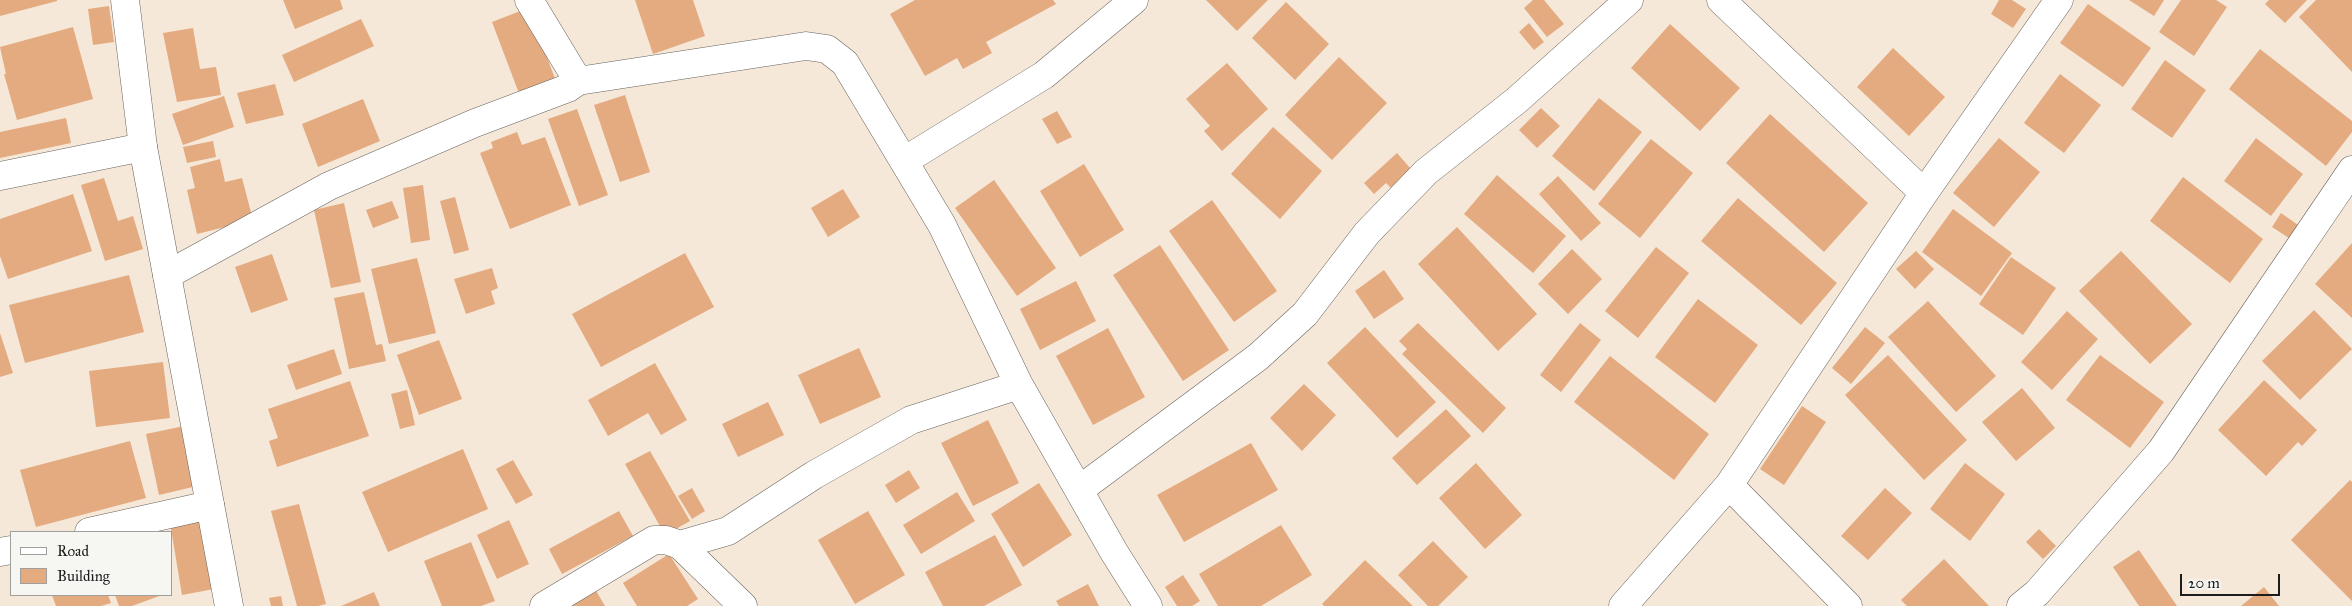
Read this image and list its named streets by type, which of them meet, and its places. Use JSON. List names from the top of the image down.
{
  "legend": ["Road", "Building"],
  "scale_bar": "20 m"
}
